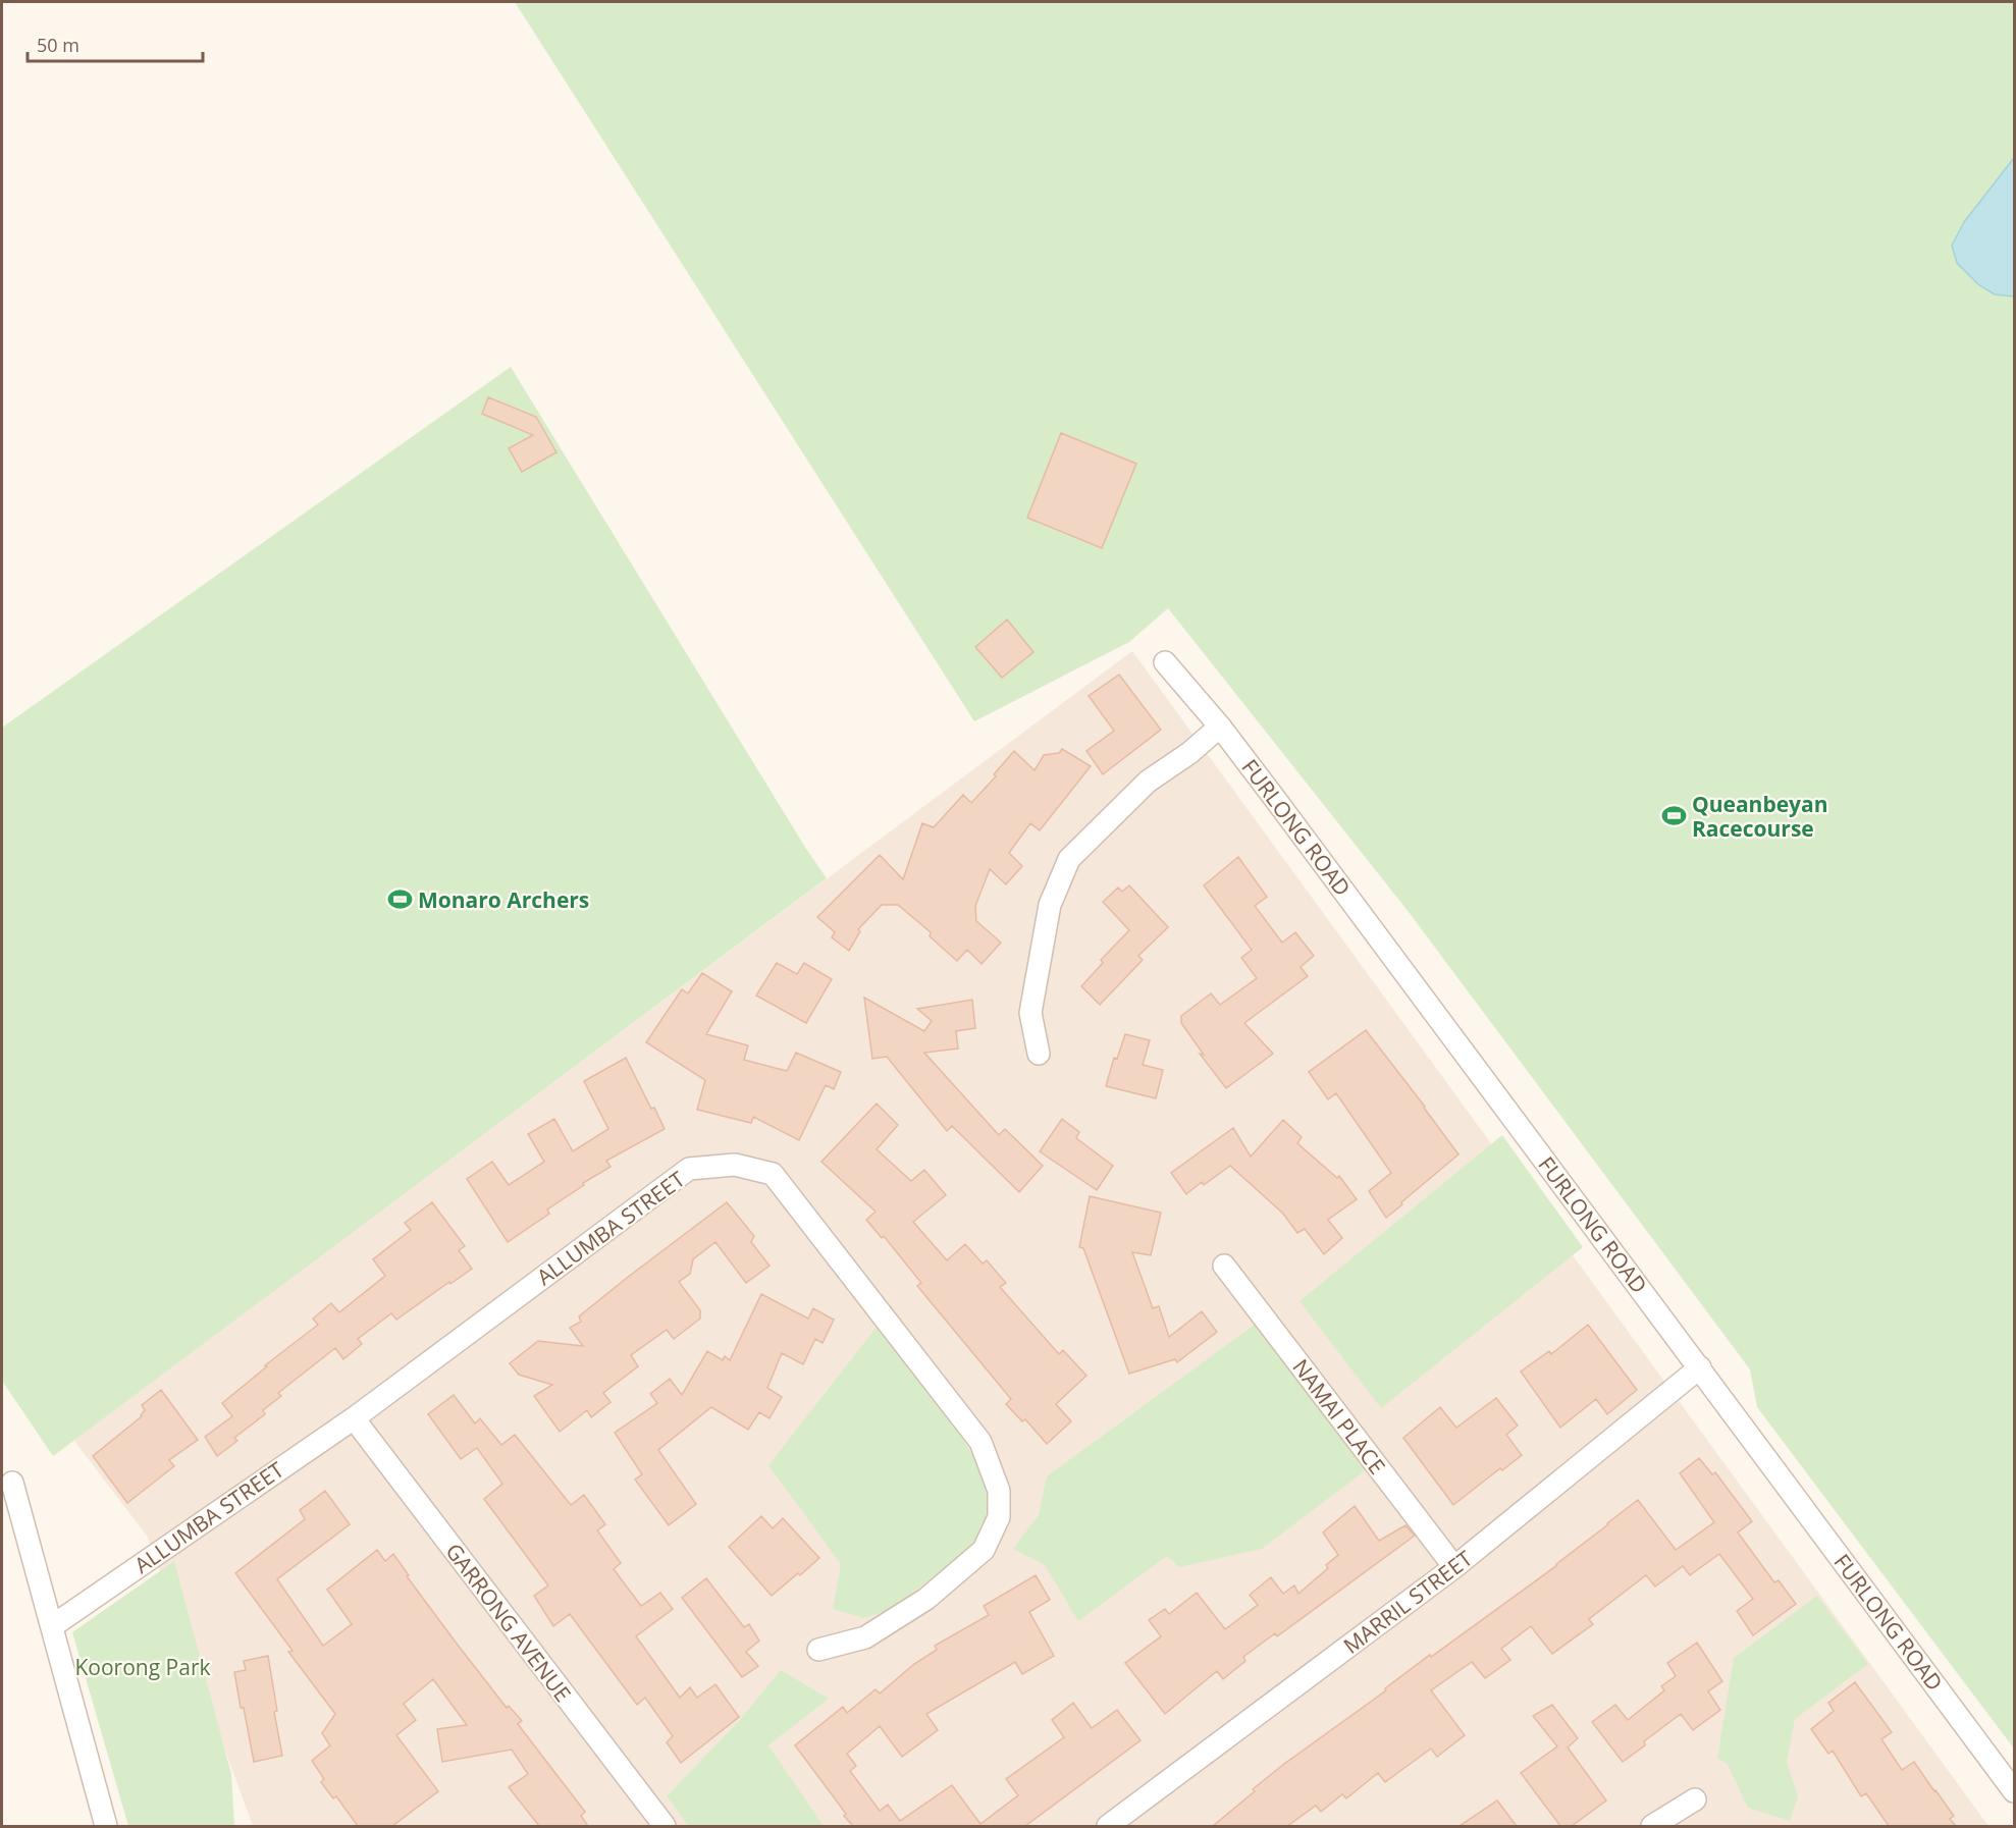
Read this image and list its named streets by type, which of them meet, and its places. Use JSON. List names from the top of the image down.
{
  "streets": {
    "street": [
      "FURLONG ROAD",
      "ALLUMBA STREET",
      "NAMAI PLACE",
      "MARRIL STREET",
      "GARRONG AVENUE"
    ]
  },
  "crossings": [
    ["FURLONG ROAD", "MARRIL STREET"],
    ["ALLUMBA STREET", "GARRONG AVENUE"],
    ["NAMAI PLACE", "MARRIL STREET"]
  ],
  "parks": ["Koorong Park"],
  "places": {
    "sports": ["Queanbeyan Racecourse", "Monaro Archers"]
  },
  "scale_bar": "50 m"
}
